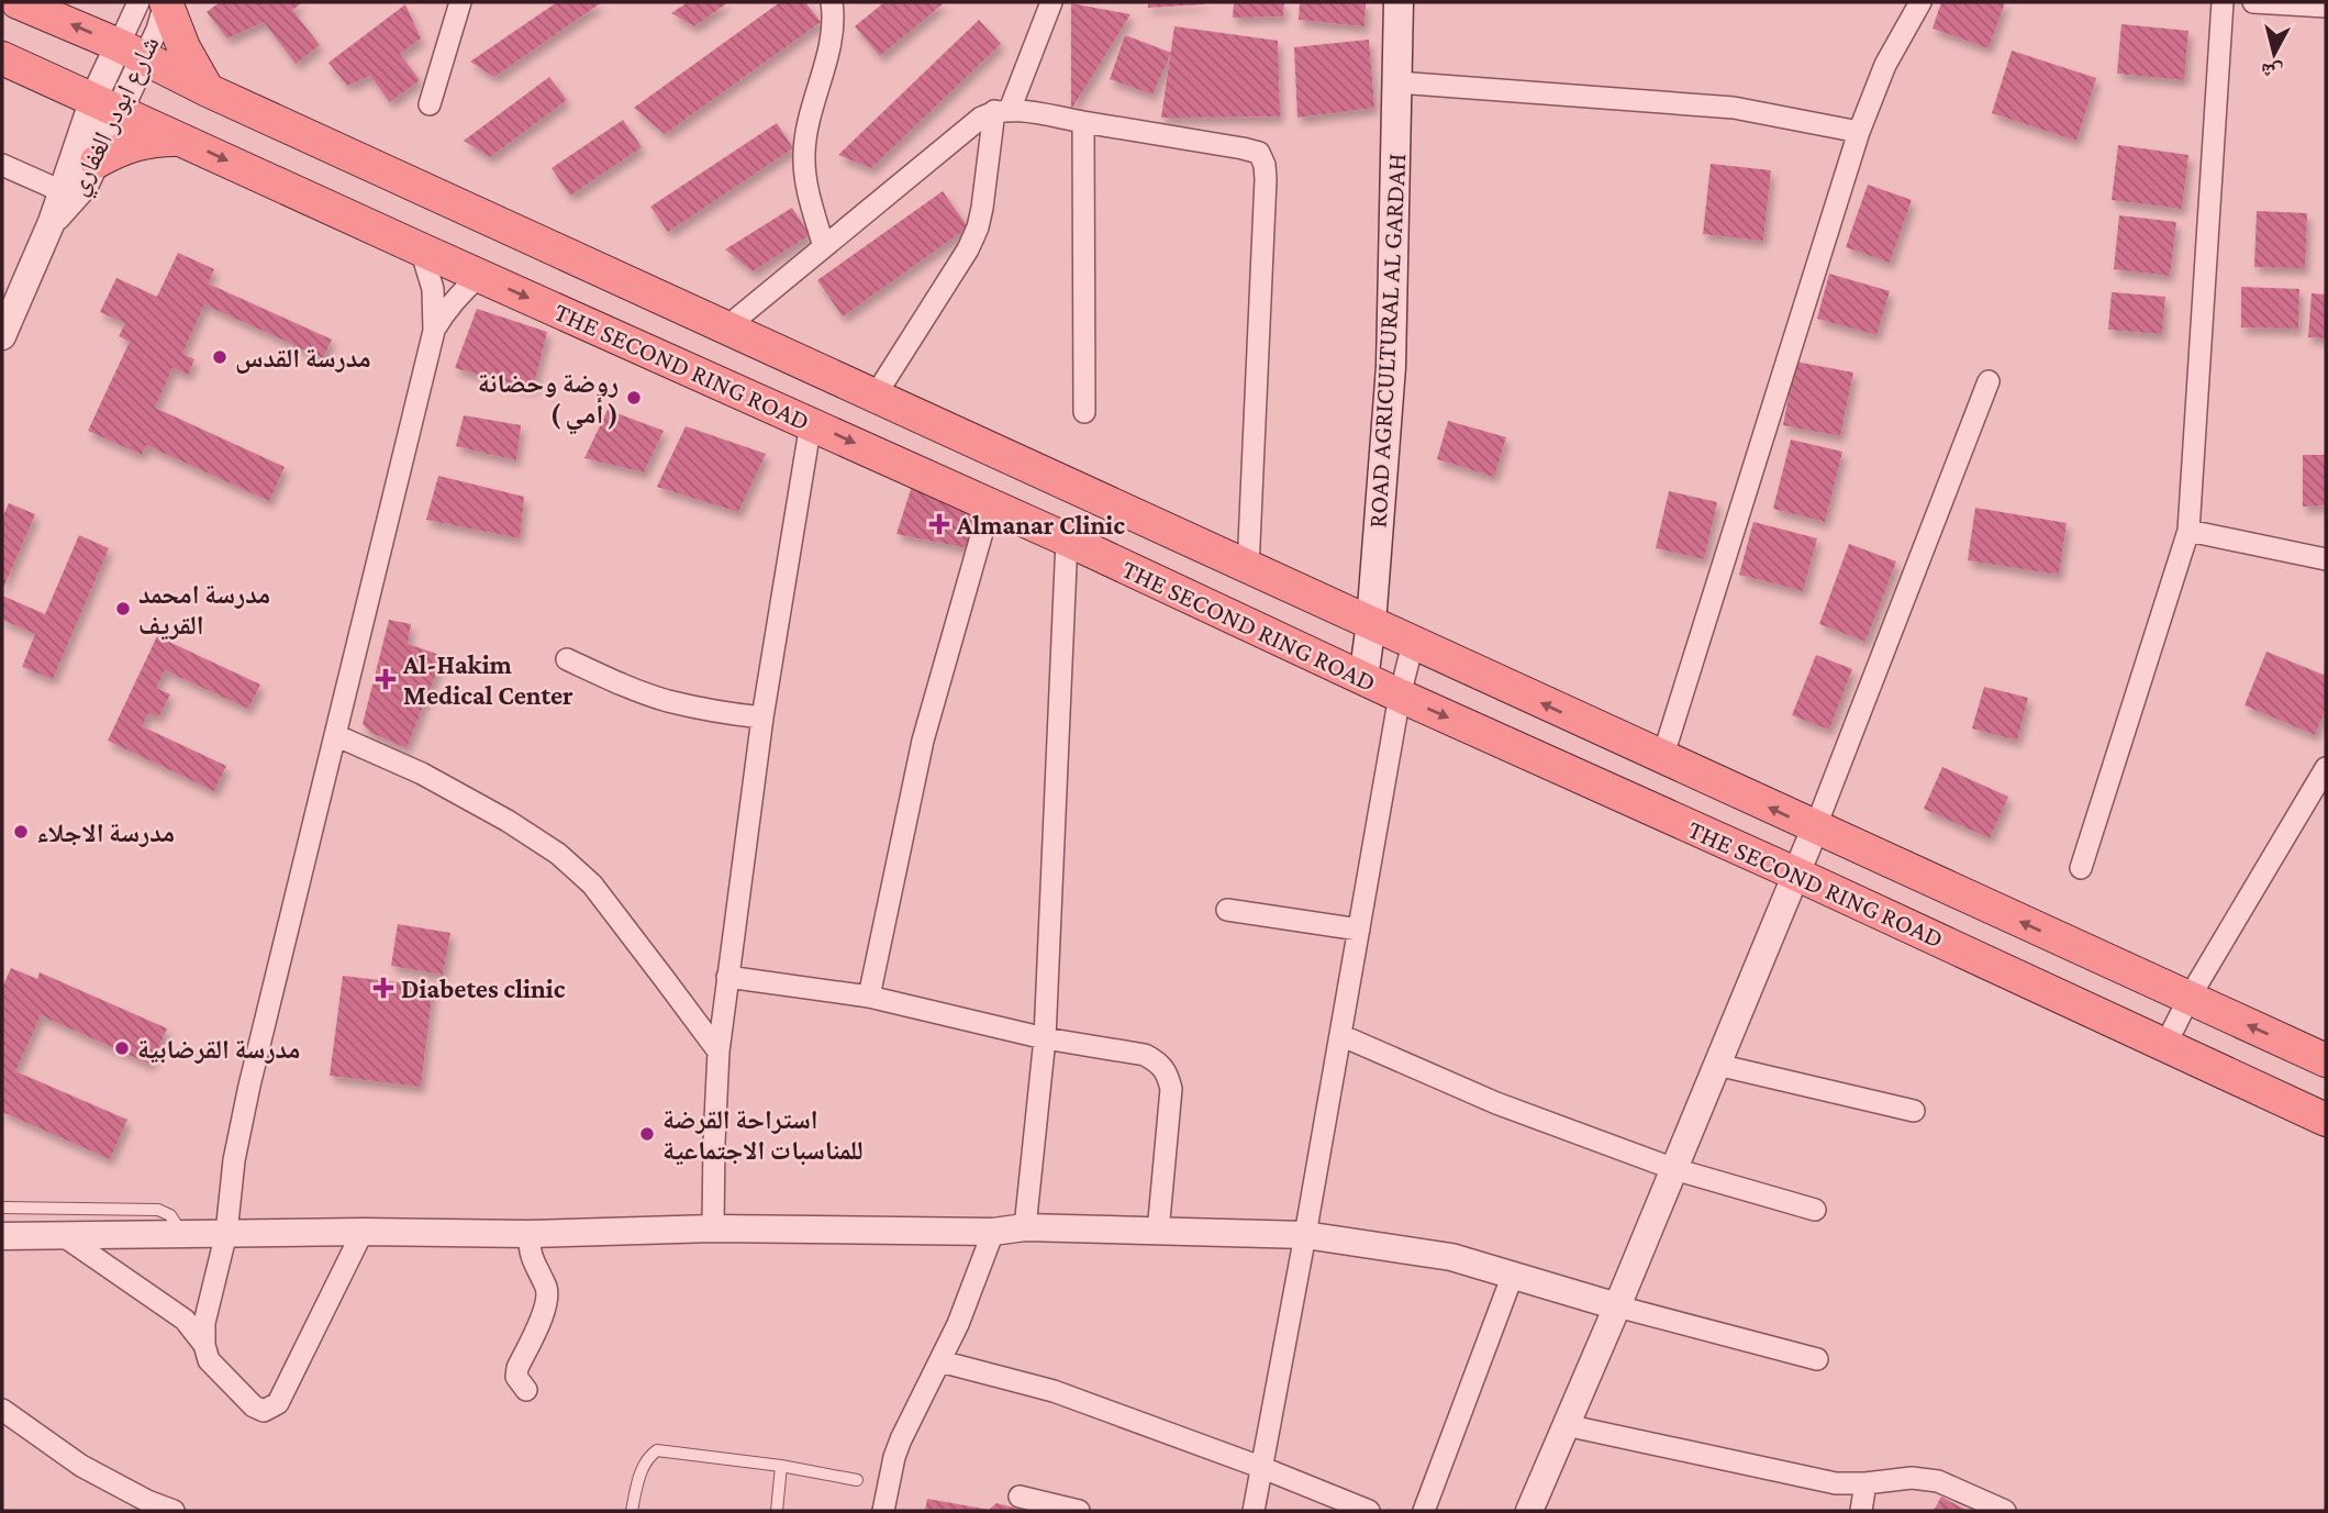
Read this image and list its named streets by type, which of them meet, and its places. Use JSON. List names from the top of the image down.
{
  "streets": {
    "main road": ["ROAD AGRICULTURAL AL GARDAH", "THE SECOND RING ROAD"],
    "street": ["شارع ابودر الغفاري"]
  },
  "crossings": [
    ["شارع ابودر الغفاري", "THE SECOND RING ROAD"],
    ["ROAD AGRICULTURAL AL GARDAH", "THE SECOND RING ROAD"]
  ],
  "places": {
    "other": [
      "مدرسة القدس",
      "روضة وحضانة ( أمي )",
      "مدرسة امحمد القريف",
      "مدرسة الاجلاء",
      "مدرسة القرضابية",
      "استراحة القرضة للمناسبات الاجتماعية"
    ],
    "health": ["Almanar Clinic", "Al-Hakim Medical Center", "Diabetes clinic"]
  },
  "north": "bottom"
}
